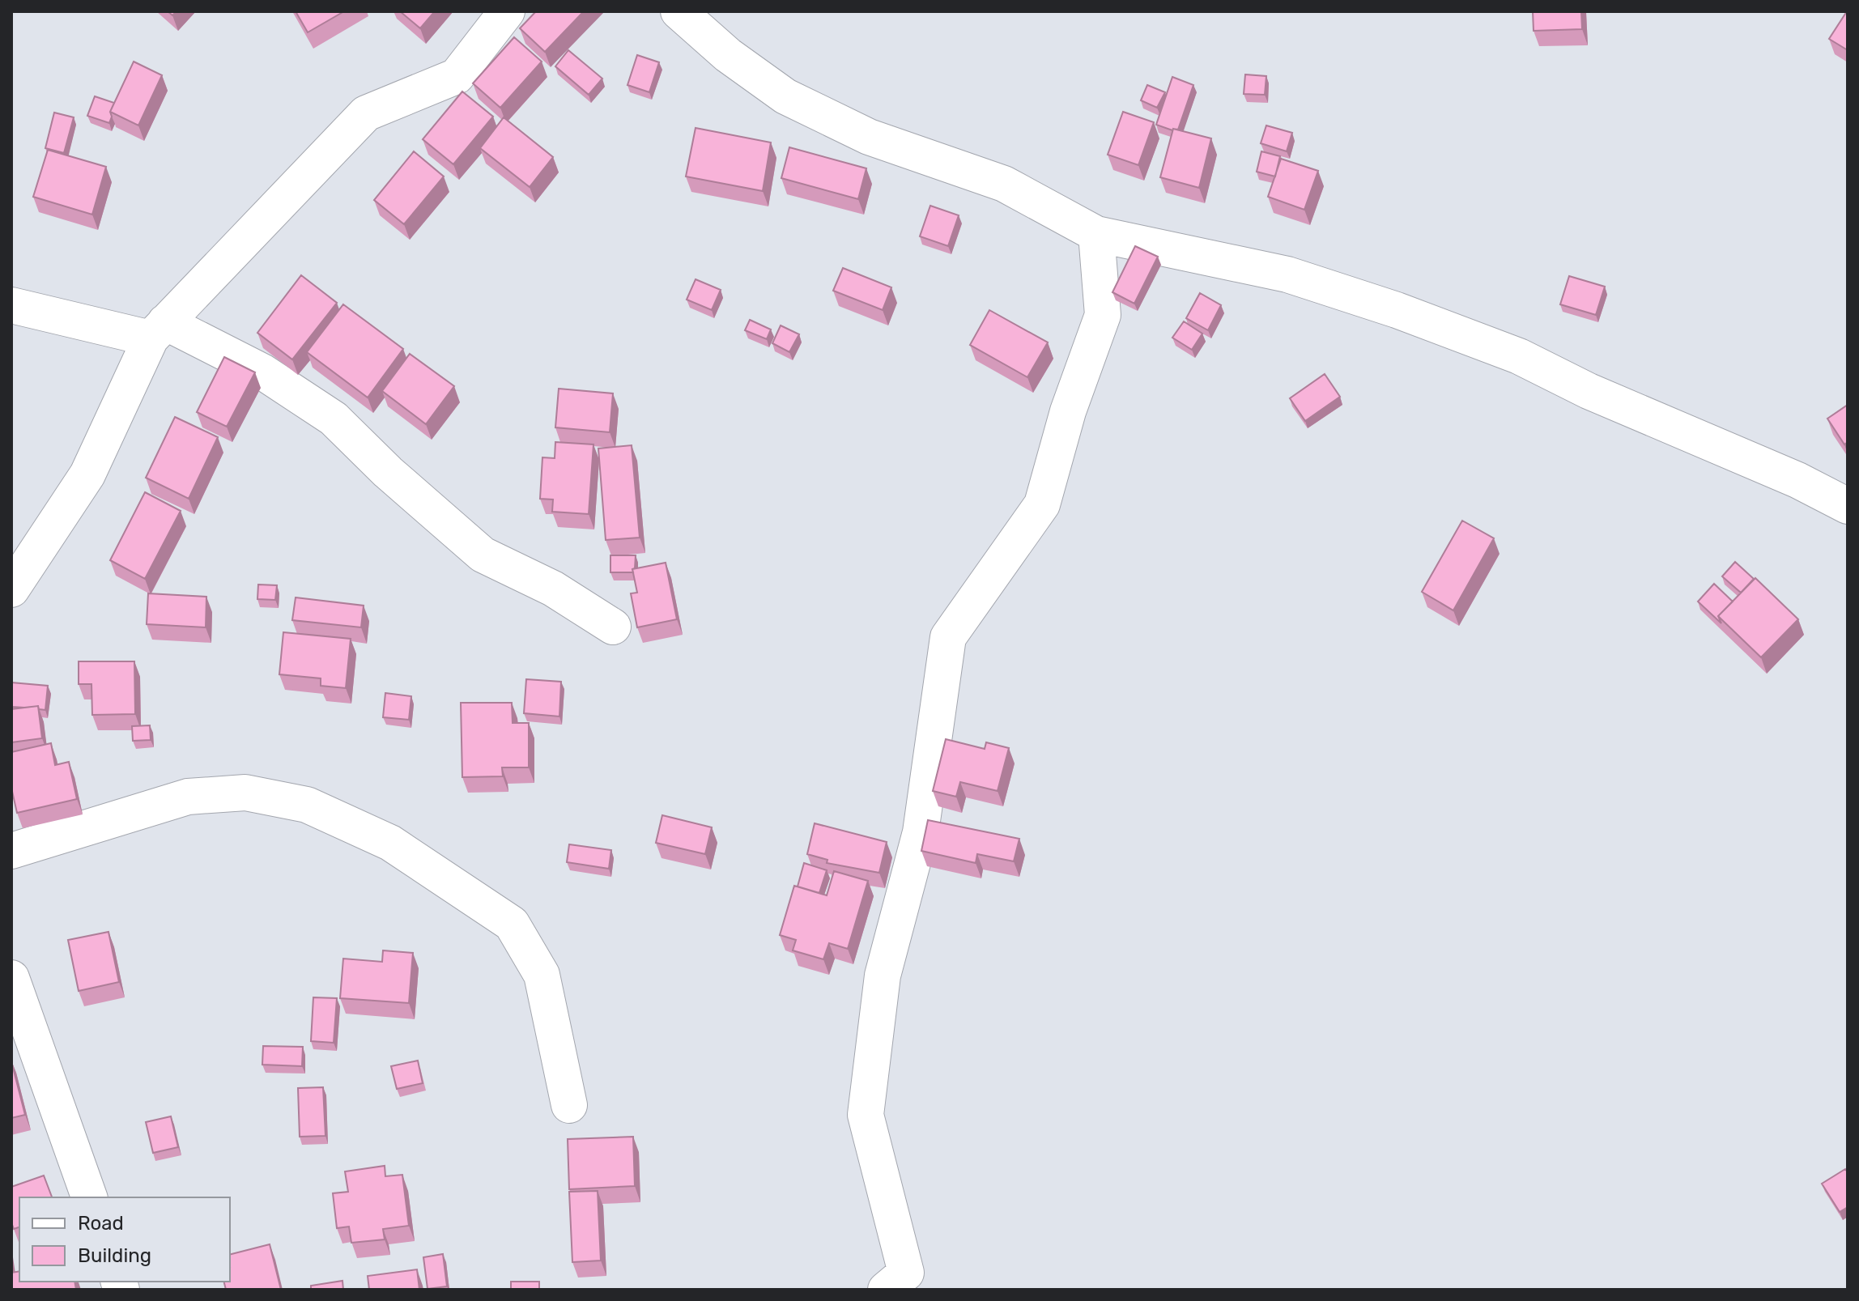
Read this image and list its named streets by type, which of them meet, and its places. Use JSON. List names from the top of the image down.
{
  "legend": ["Road", "Building"]
}
